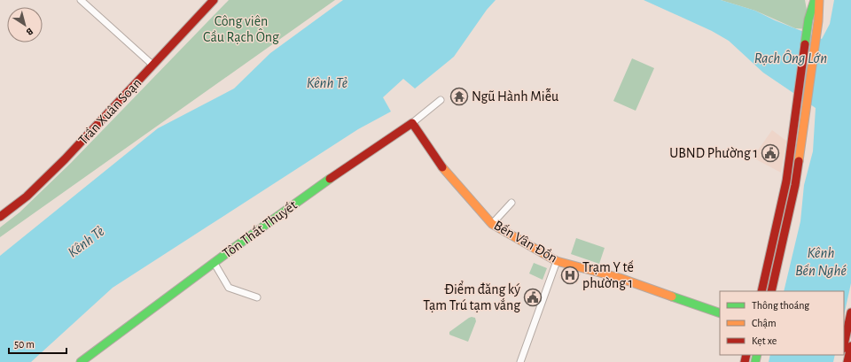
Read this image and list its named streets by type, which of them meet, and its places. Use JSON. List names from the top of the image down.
{
  "streets": {
    "main road": ["Trần Xuân Soạn", "Tôn Thất Thuyết", "Bến Vân Đồn"]
  },
  "crossings": [
    ["Tôn Thất Thuyết", "Bến Vân Đồn"]
  ],
  "water": ["Rạch Ông Lớn", "Kênh Tẻ", "Kênh Bến Nghé"],
  "parks": ["Công viên Cầu Rạch Ông"],
  "places": {
    "temple": ["Ngũ Hành Miễu"],
    "public building": ["UBND Phường 1", "Điểm đăng ký Tạm Trú tạm vắng"],
    "hospital": ["Trạm Y tế phường 1"]
  },
  "legend": ["Thông thoáng", "Chậm", "Kẹt xe"],
  "scale_bar": "50 m",
  "north": "bottom right"
}
